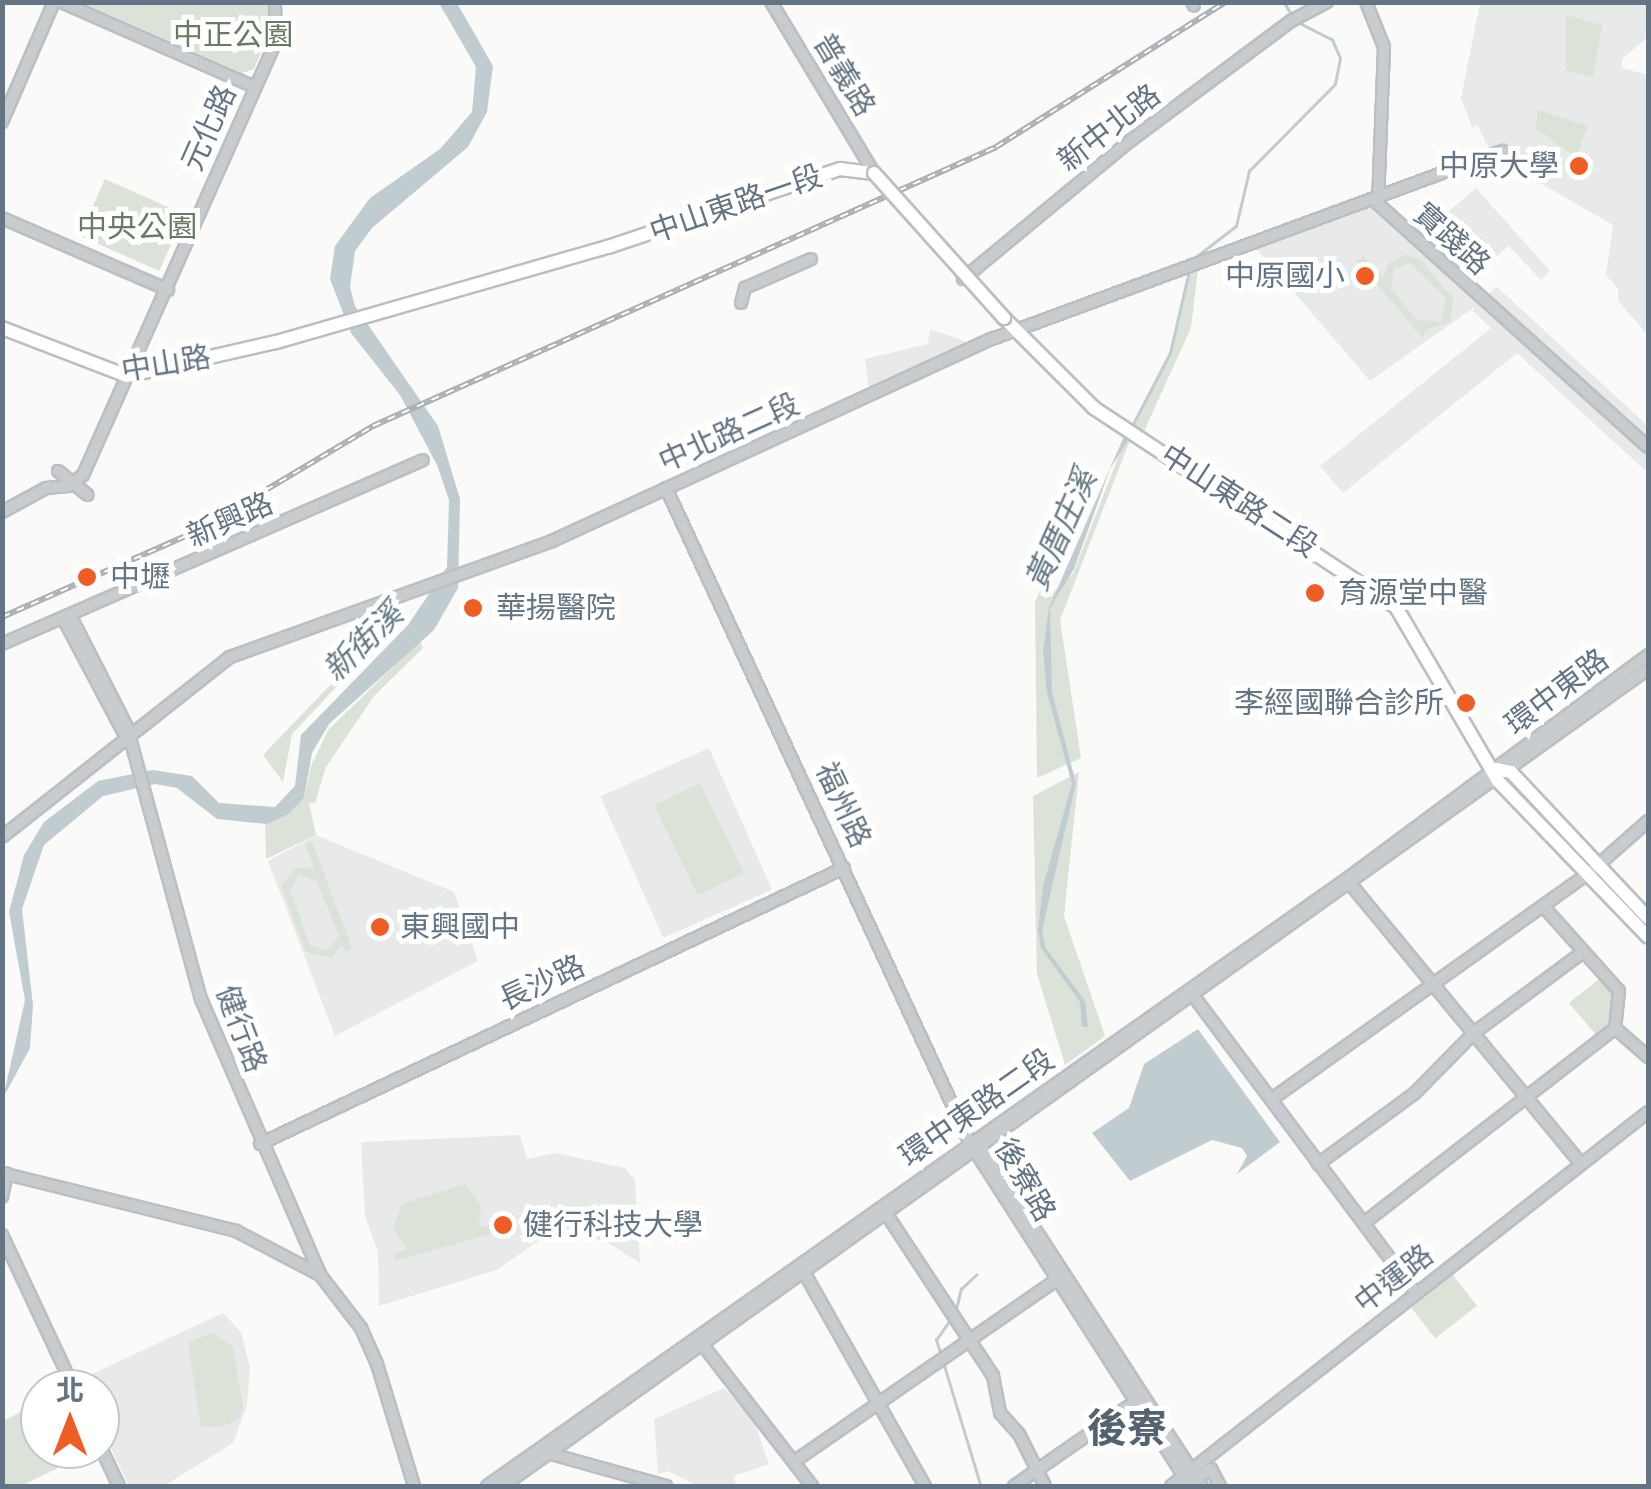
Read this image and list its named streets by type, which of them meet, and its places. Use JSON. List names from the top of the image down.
{
  "streets": {
    "main road": ["中山東路一段", "中山路", "中山東路二段"],
    "street": [
      "普義路",
      "元化路",
      "新中北路",
      "實踐路",
      "中北路二段",
      "新興路",
      "環中東路",
      "福州路",
      "長沙路",
      "健行路",
      "環中東路二段",
      "後寮路",
      "中運路"
    ]
  },
  "crossings": [
    ["普義路", "中山東路一段"],
    ["元化路", "中山路"],
    ["中山東路一段", "中山路"],
    ["實踐路", "中北路二段"],
    ["中北路二段", "中山東路二段"],
    ["中北路二段", "福州路"],
    ["中北路二段", "健行路"],
    ["中山東路二段", "環中東路"],
    ["中山東路二段", "環中東路二段"],
    ["環中東路", "環中東路二段"],
    ["福州路", "長沙路"],
    ["福州路", "環中東路二段"],
    ["福州路", "後寮路"],
    ["長沙路", "健行路"],
    ["環中東路二段", "後寮路"],
    ["後寮路", "中運路"]
  ],
  "districts": ["後寮"],
  "water": ["黃厝庄溪", "新街溪"],
  "parks": ["中正公園", "中央公園"],
  "places": [
    "中原大學",
    "中原國小",
    "中壢",
    "育源堂中醫",
    "華揚醫院",
    "李經國聯合診所",
    "東興國中",
    "健行科技大學"
  ],
  "north": "top"
}
